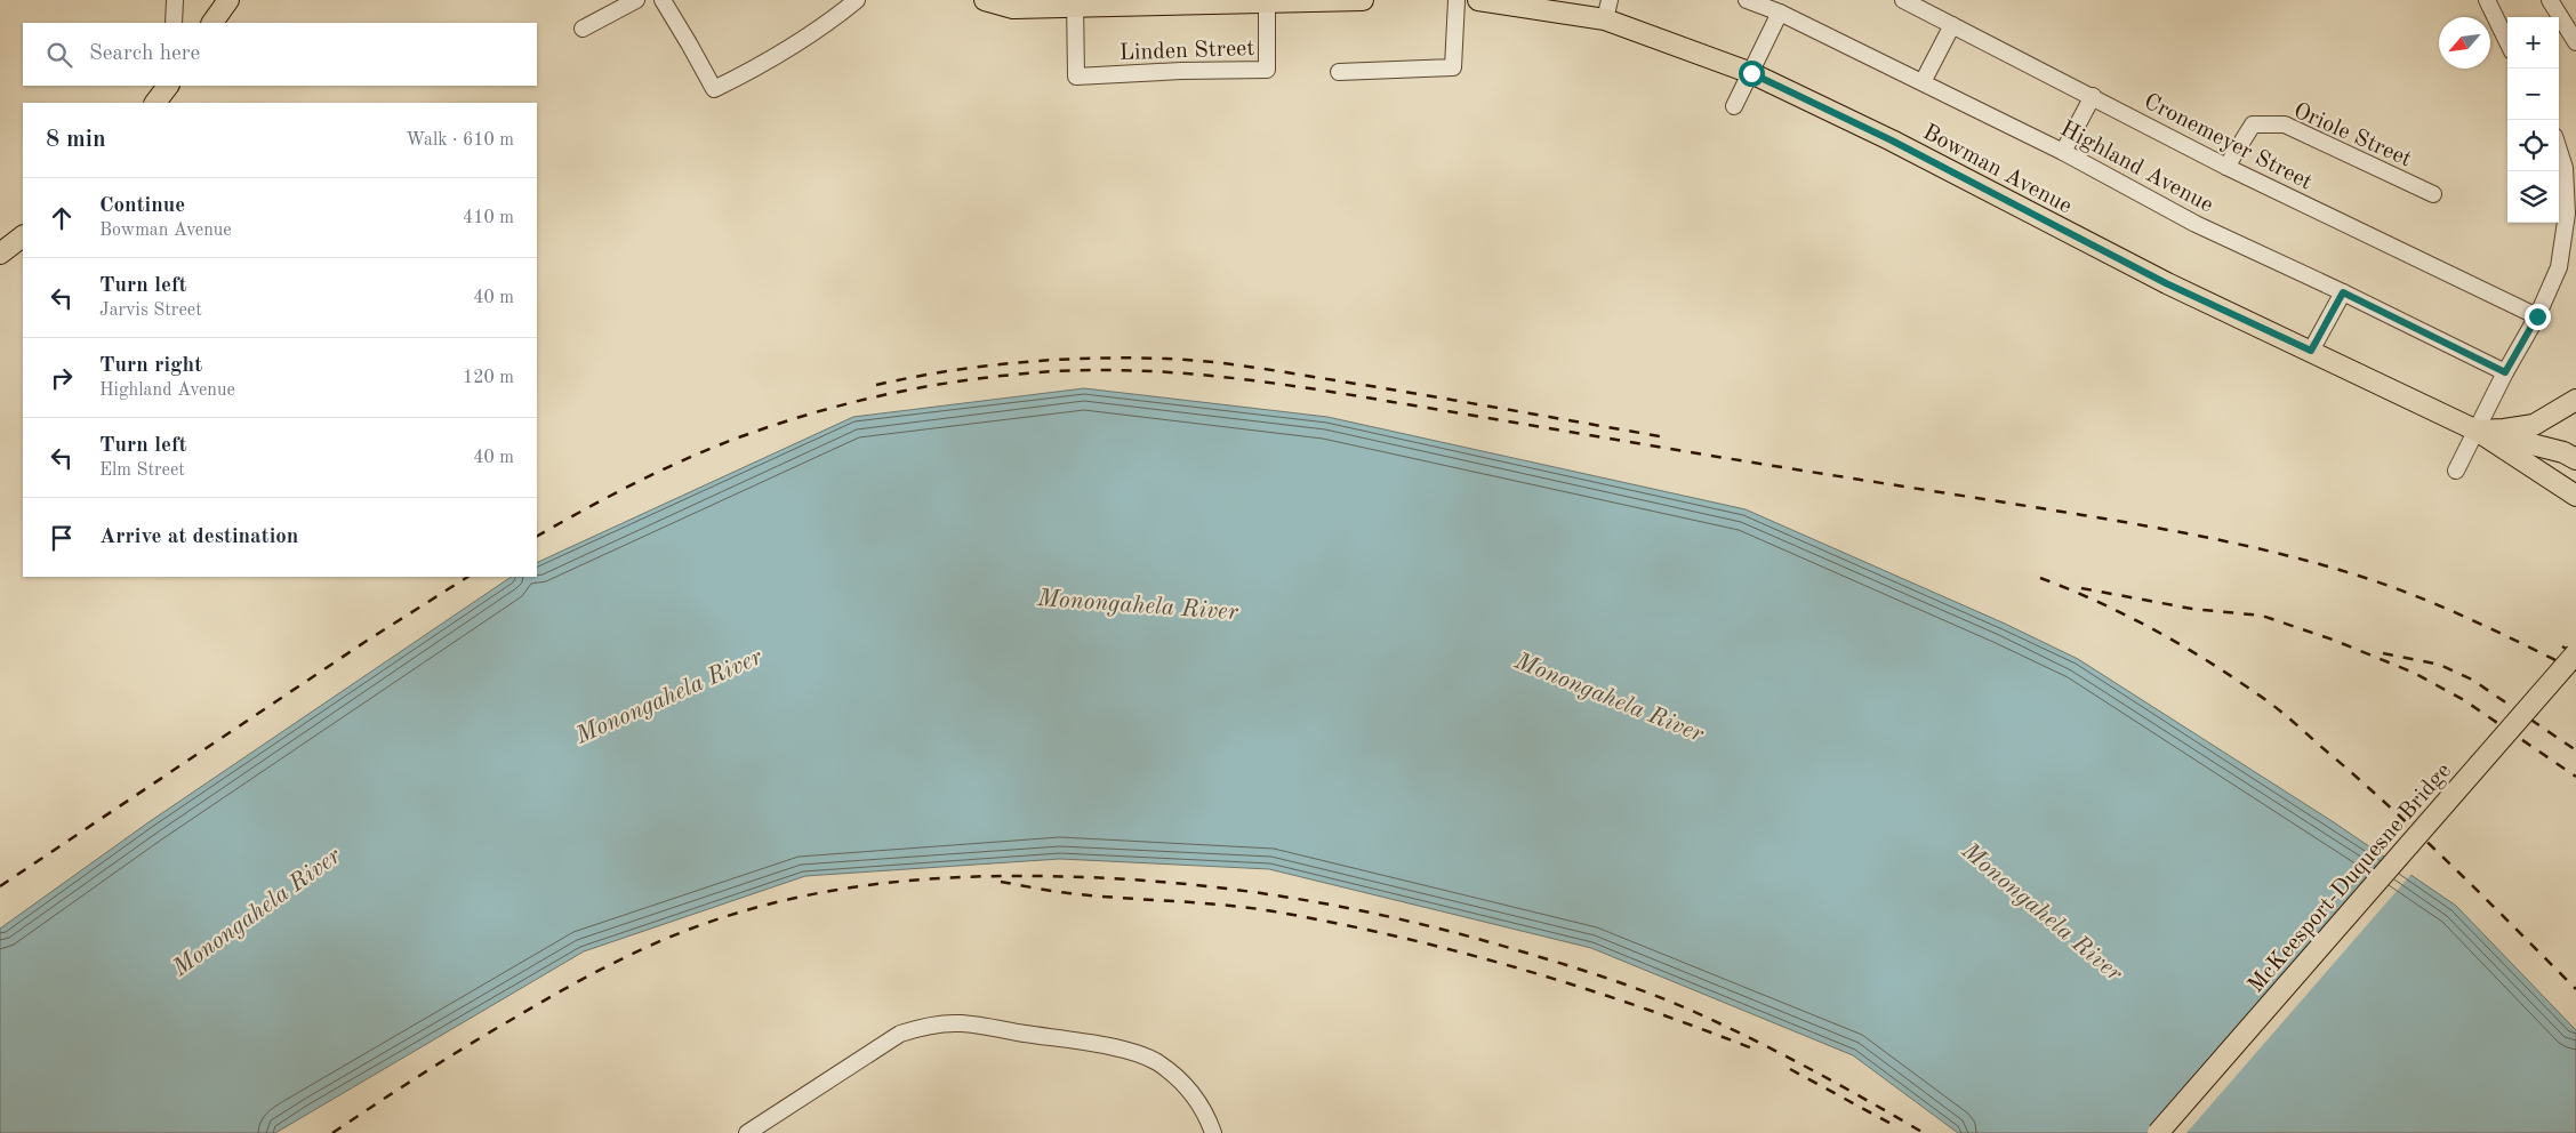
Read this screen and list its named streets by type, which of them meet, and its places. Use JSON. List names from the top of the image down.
{
  "streets": {
    "main road": ["Bowman Avenue", "McKeesport-Duquesne Bridge"],
    "street": [
      "Linden Street",
      "Oriole Street",
      "Cronemeyer Street",
      "Highland Avenue"
    ]
  },
  "crossings": [
    ["Oriole Street", "Cronemeyer Street"]
  ],
  "water": ["Monongahela River"],
  "north": "bottom left",
  "page": {
    "map_buttons": ["+", "−"],
    "search": "Search here",
    "heading": ["8 min", "Walk · 610 m"],
    "list": [
      ["Continue", "Bowman Avenue", "410 m"],
      ["Turn left", "Jarvis Street", "40 m"],
      ["Turn right", "Highland Avenue", "120 m"],
      ["Turn left", "Elm Street", "40 m"],
      "Arrive at destination"
    ]
  }
}
